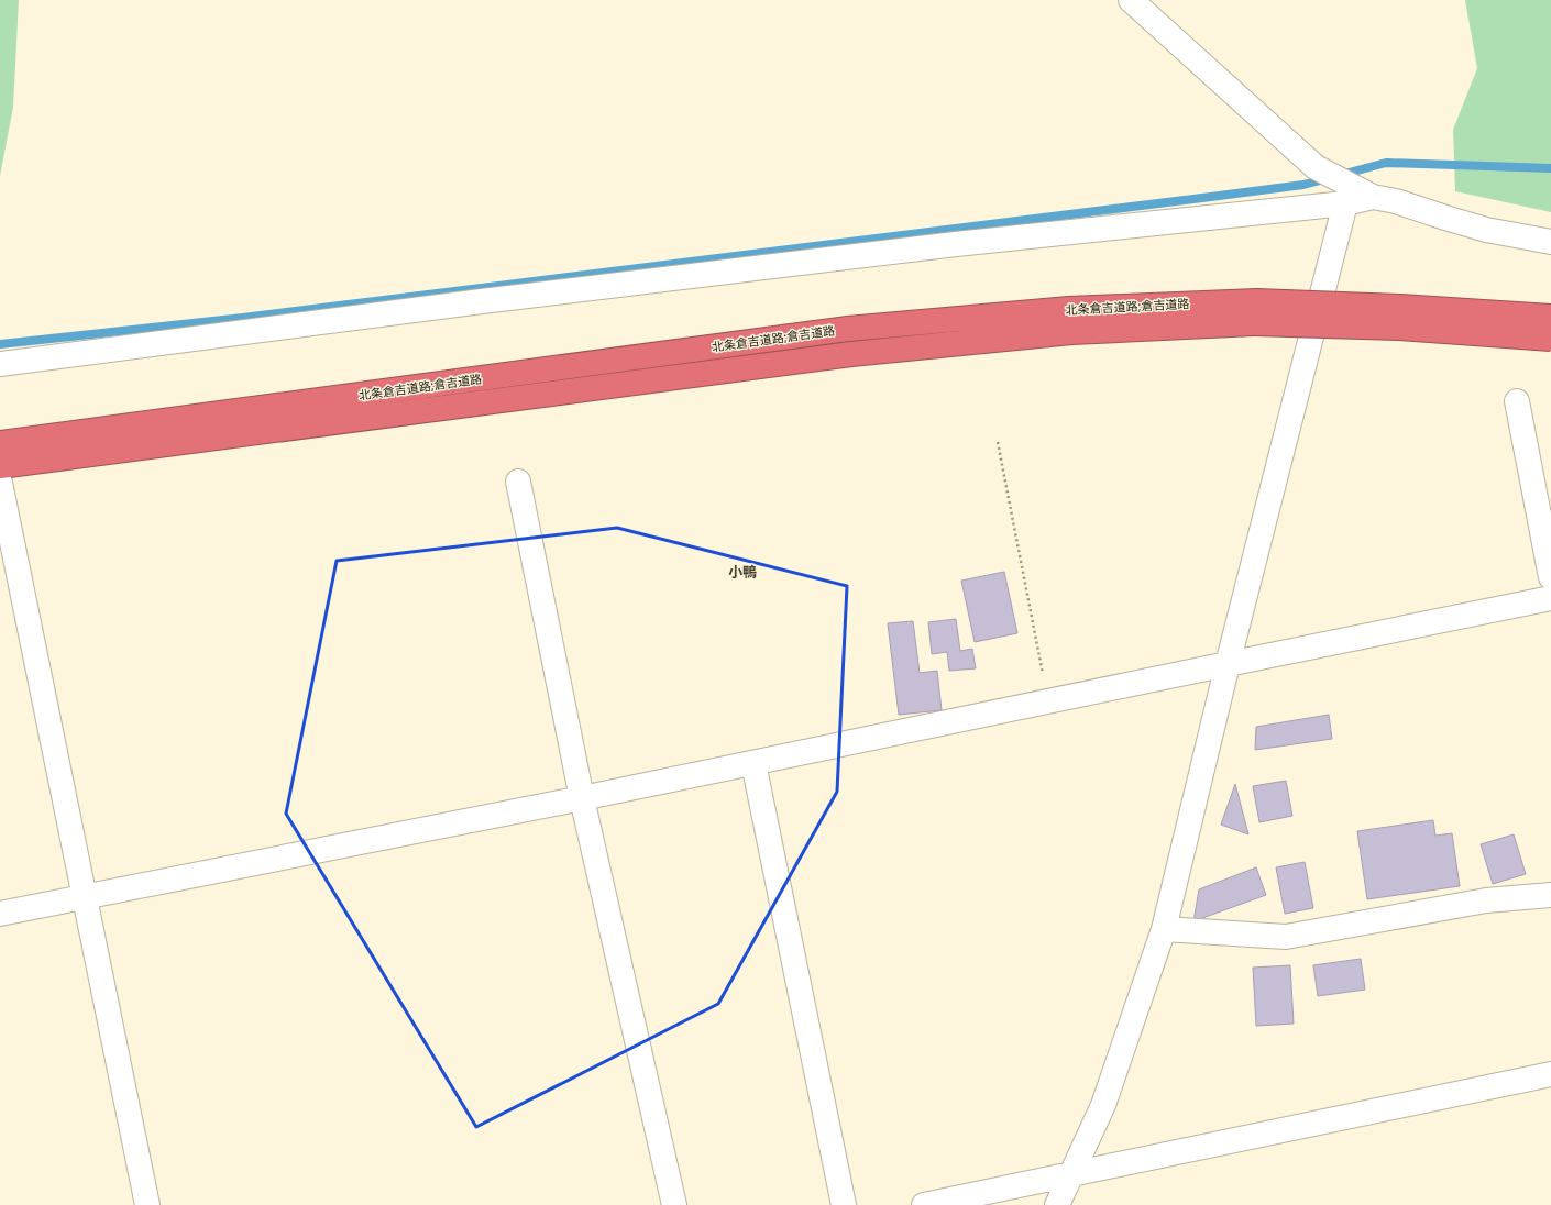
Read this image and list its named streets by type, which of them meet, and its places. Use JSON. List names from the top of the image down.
{
  "streets": {
    "highway": ["北条倉吉道路;倉吉道路"]
  },
  "districts": ["小鴨"]
}
